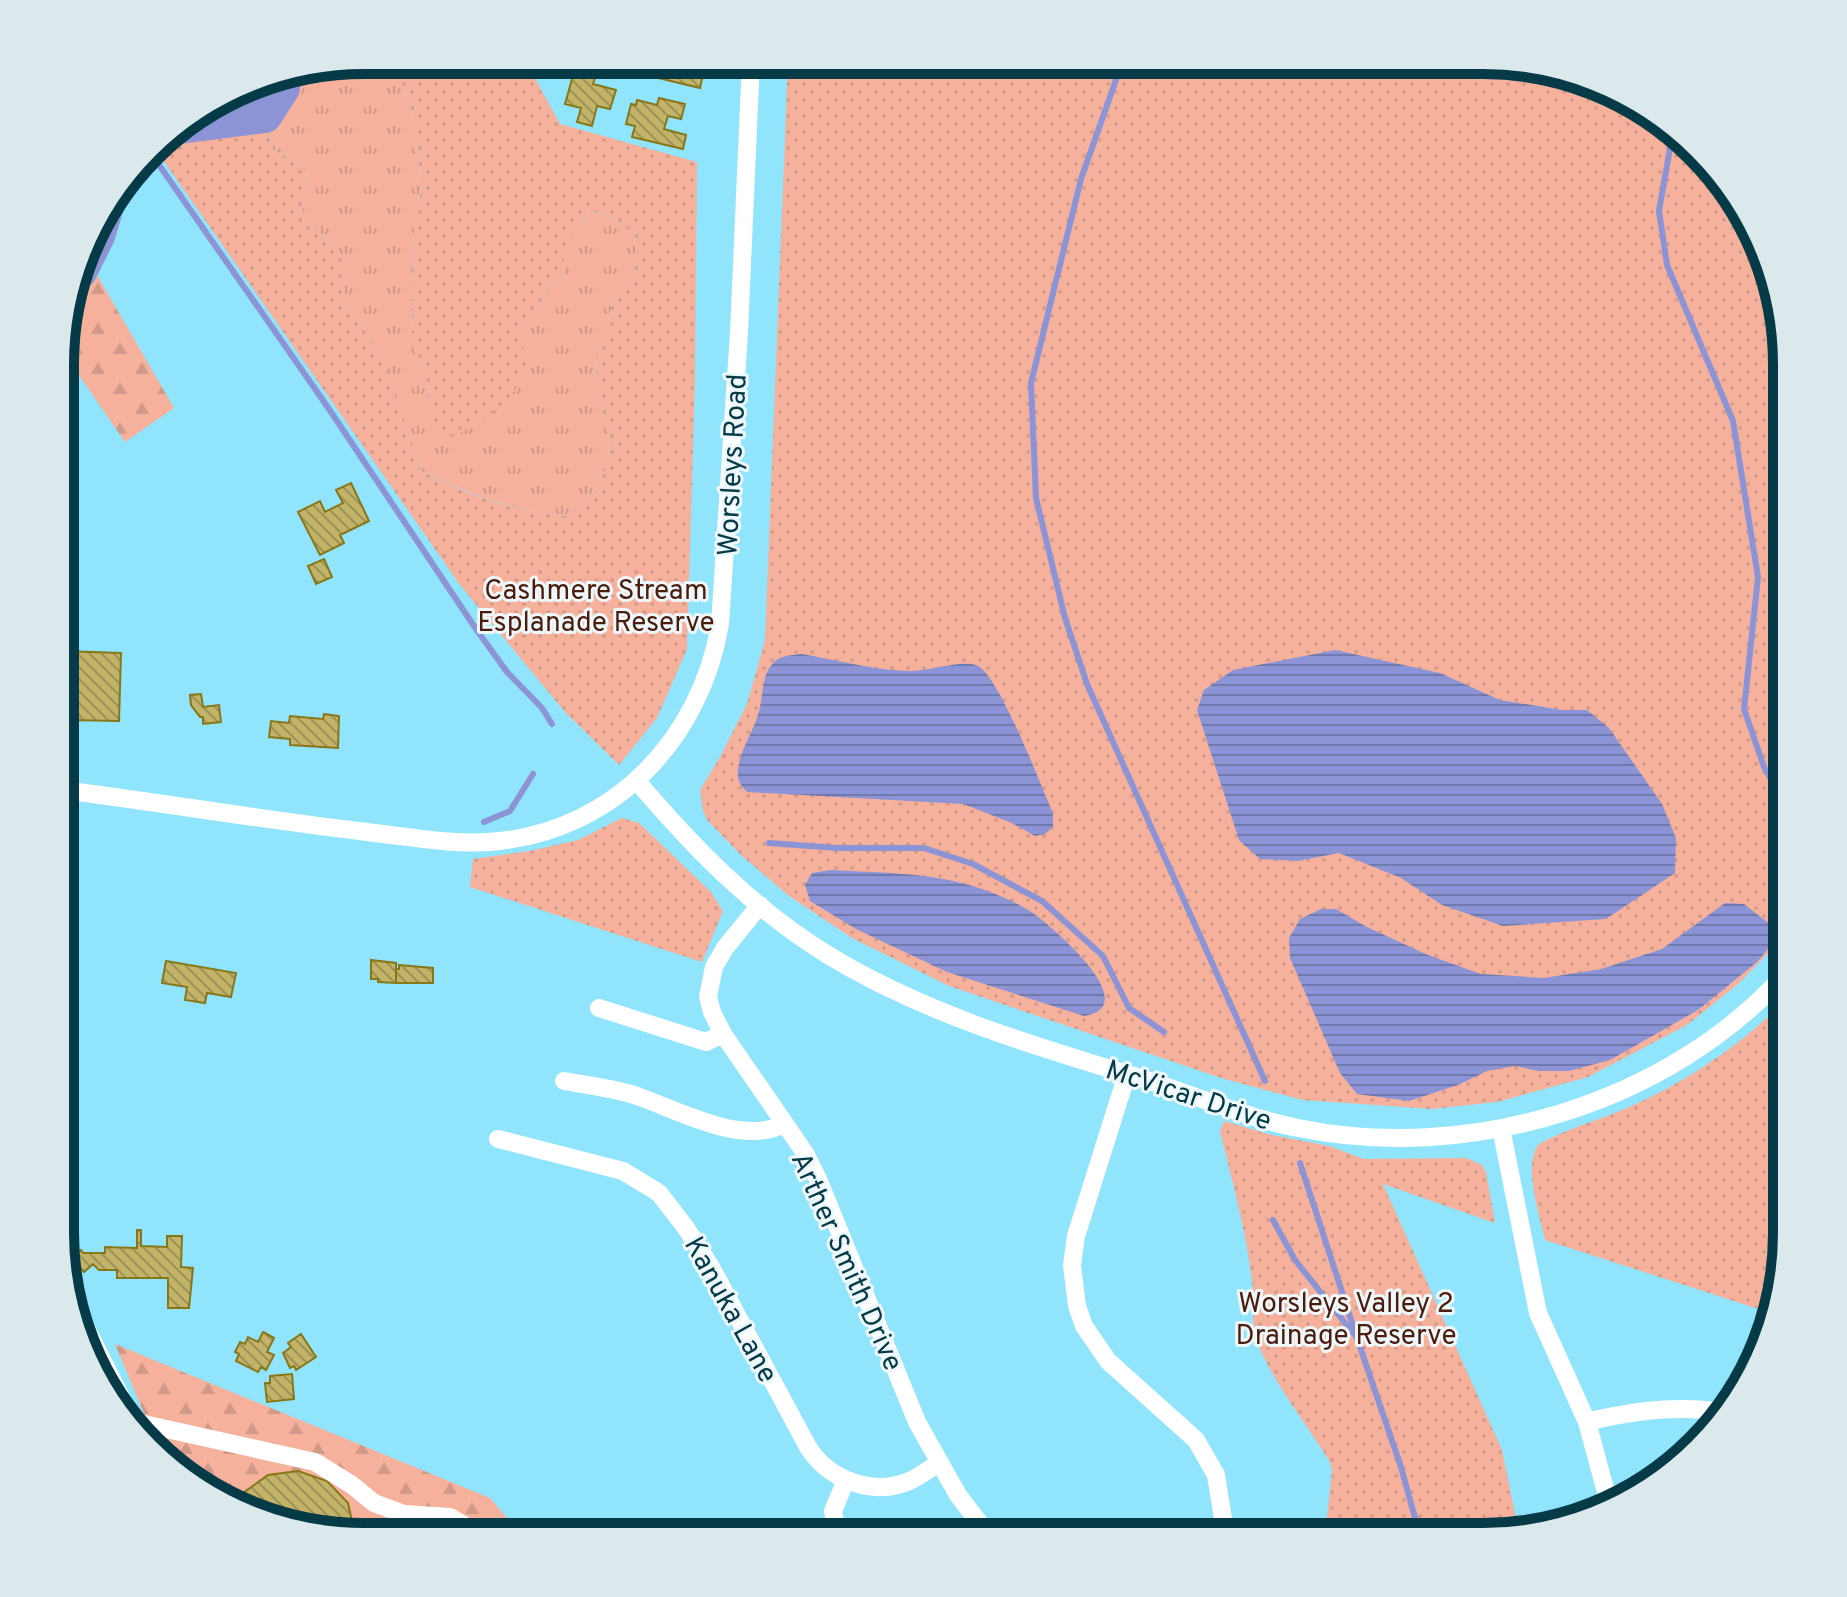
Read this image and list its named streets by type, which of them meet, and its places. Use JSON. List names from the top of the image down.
{
  "streets": {
    "street": [
      "Worsleys Road",
      "McVicar Drive",
      "Arther Smith Drive",
      "Kanuka Lane"
    ]
  },
  "crossings": [
    ["Worsleys Road", "McVicar Drive"],
    ["McVicar Drive", "Arther Smith Drive"],
    ["Arther Smith Drive", "Kanuka Lane"]
  ],
  "parks": ["Cashmere Stream Esplanade Reserve", "Worsleys Valley 2 Drainage Reserve"]
}
